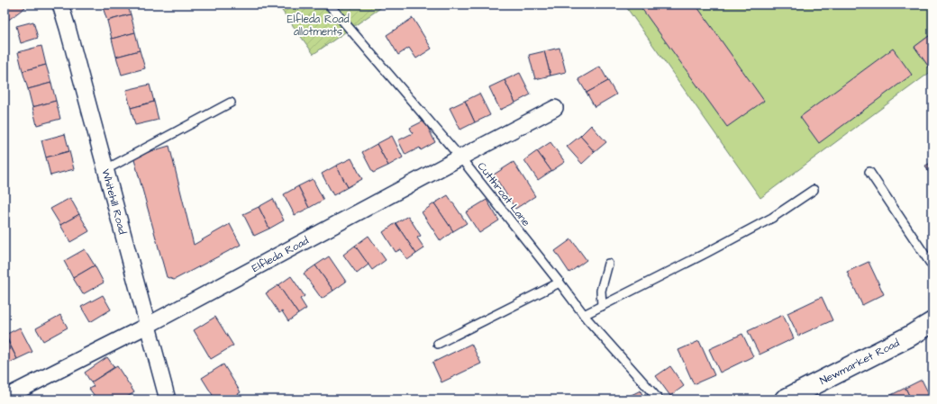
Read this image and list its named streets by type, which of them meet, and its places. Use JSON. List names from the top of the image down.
{
  "streets": {
    "main road": ["Newmarket Road"],
    "street": ["Whitehill Road", "Elfleda Road"],
    "lane": ["Cutthroat Lane"]
  },
  "crossings": [
    ["Cutthroat Lane", "Elfleda Road"],
    ["Whitehill Road", "Elfleda Road"]
  ],
  "parks": ["Elfleda Road allotments"]
}
